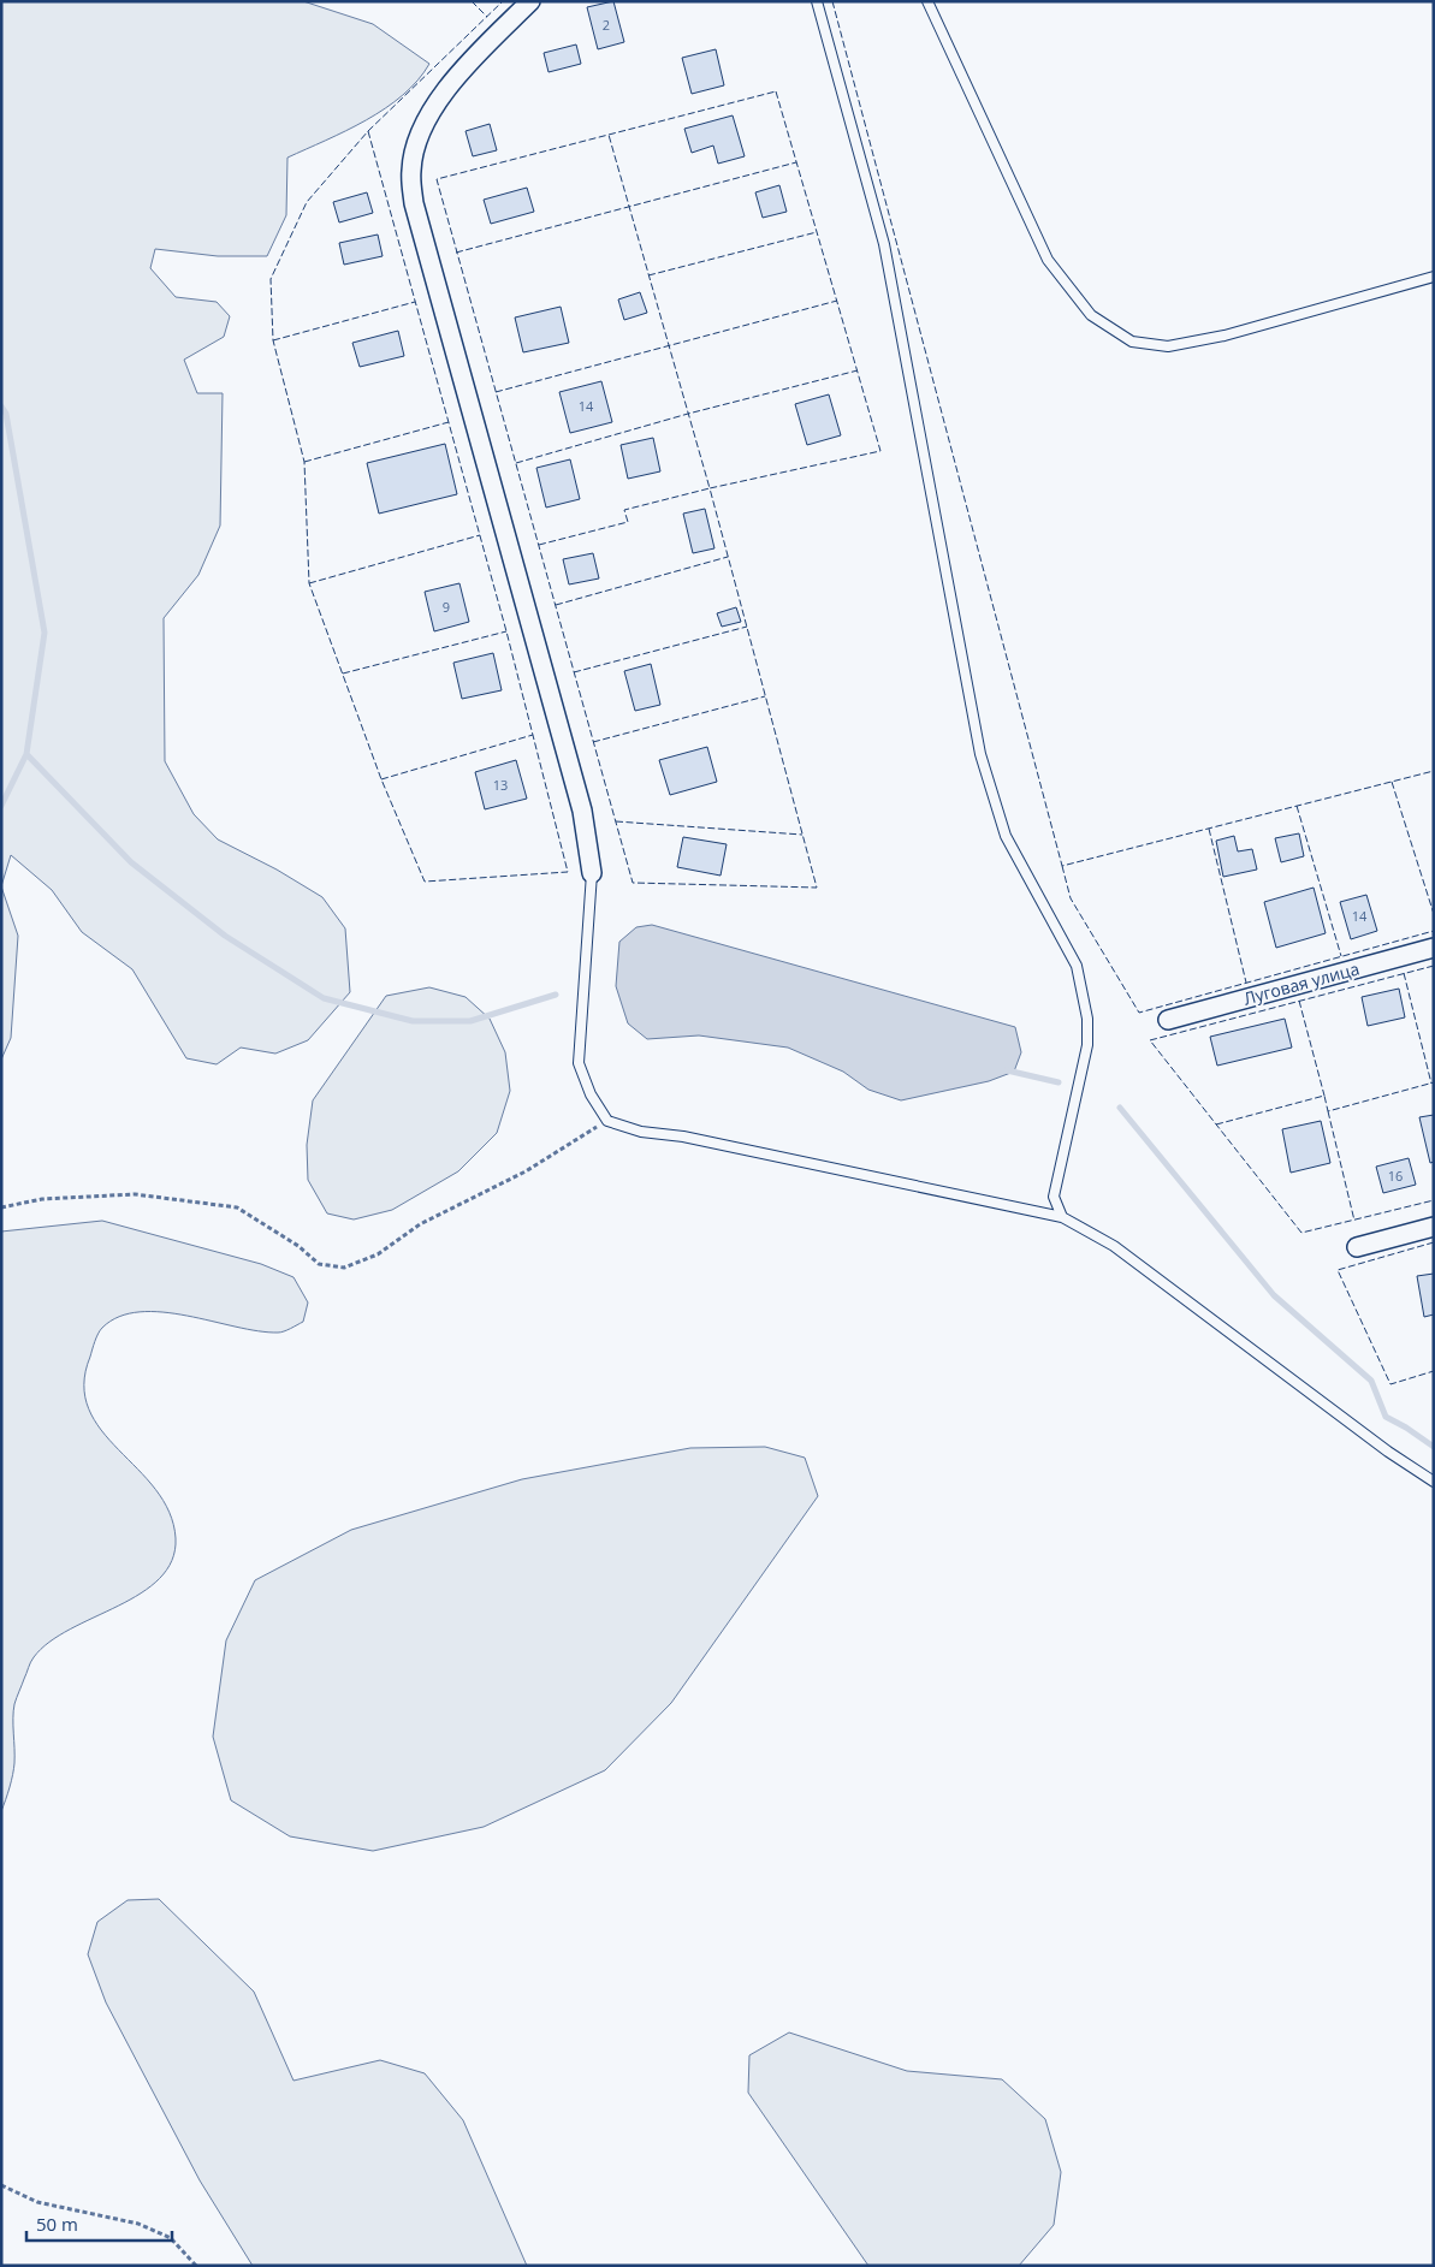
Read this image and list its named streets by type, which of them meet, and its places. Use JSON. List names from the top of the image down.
{
  "streets": {
    "street": ["Луговая улица"]
  },
  "house_numbers": [
    "2",
    "14",
    "9",
    "13",
    "14",
    "16"
  ],
  "scale_bar": "50 m"
}
